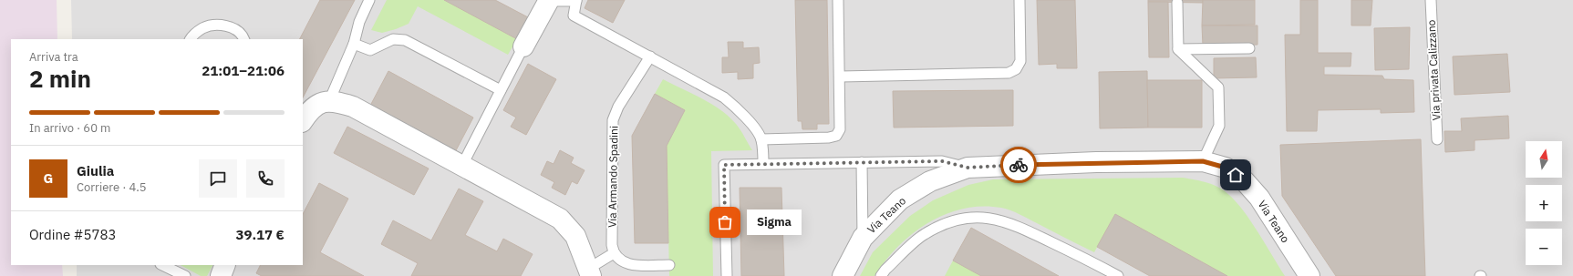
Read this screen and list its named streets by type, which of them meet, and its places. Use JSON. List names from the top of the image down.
{
  "streets": {
    "street": ["Via Teano"],
    "lane": ["Via privata Calizzano", "Via Armando Spadini"]
  },
  "places": ["Sigma"],
  "north": "top",
  "page": {
    "heading": ["2 min", "Arriva tra", "21:01–21:06"],
    "panel": [
      "Giulia",
      "Corriere · 4.5",
      "Ordine #5783",
      "39.17 €"
    ],
    "bar": "In arrivo · 60 m",
    "map_buttons": ["+", "−"],
    "round": "G",
    "bubble": "Sigma"
  }
}
